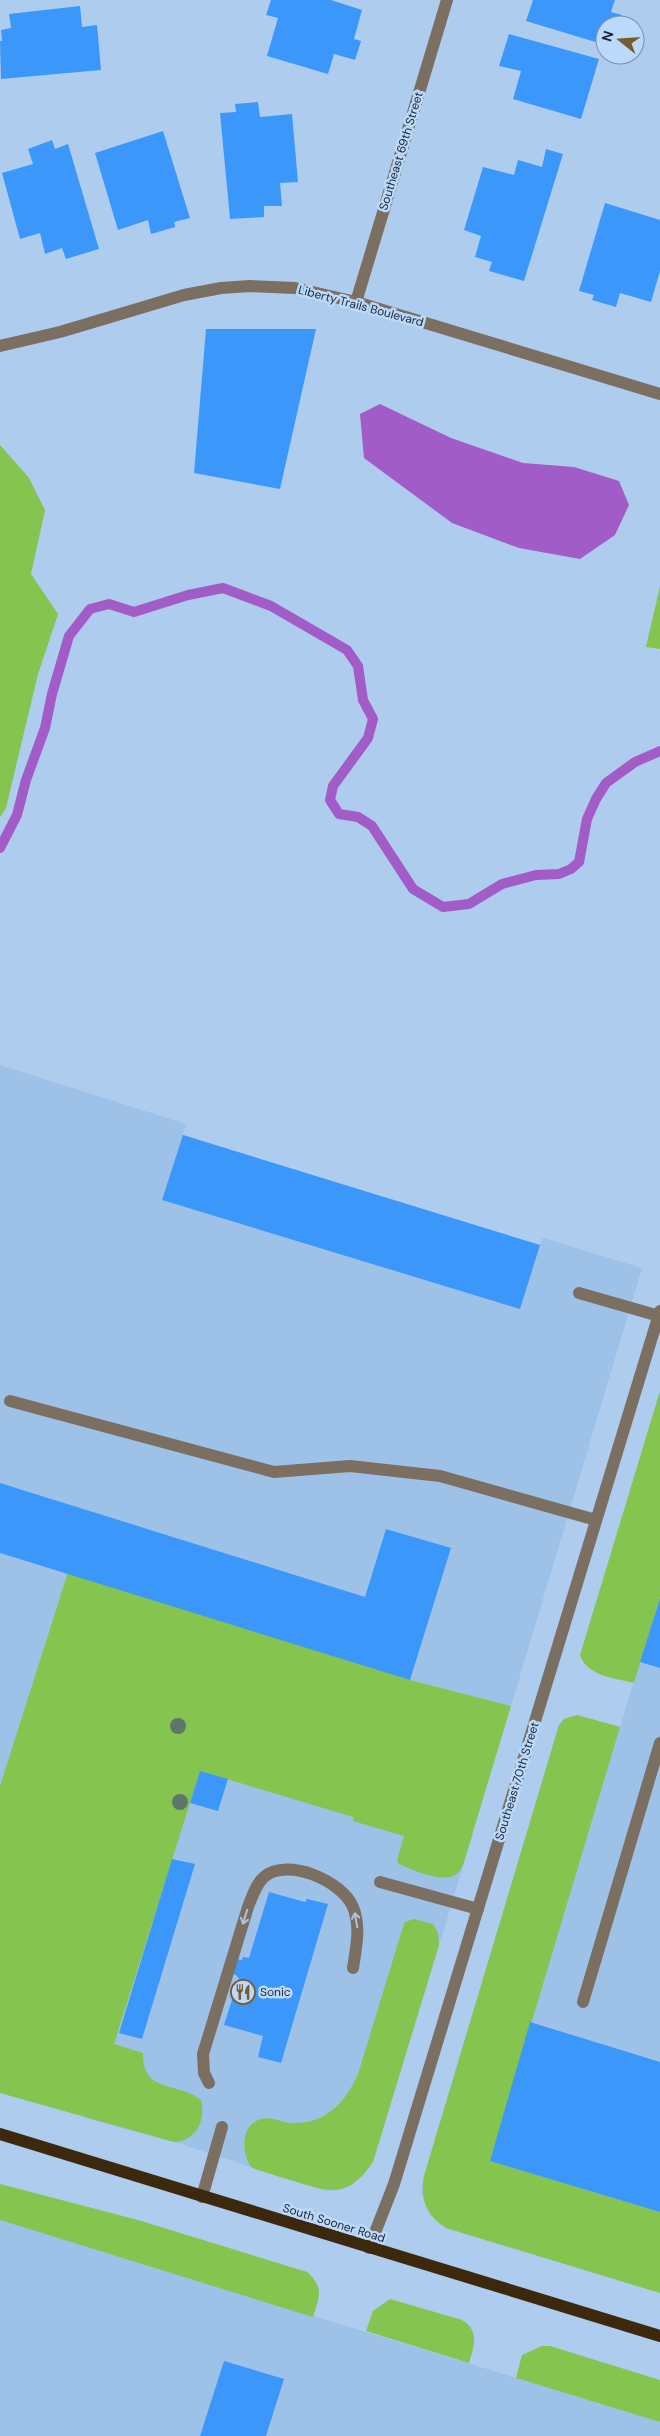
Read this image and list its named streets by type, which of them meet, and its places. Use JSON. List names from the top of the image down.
{
  "streets": {
    "main road": ["South Sooner Road"],
    "street": ["Southeast 69th Street", "Liberty Trails Boulevard", "Southeast 70th Street"]
  },
  "crossings": [
    ["Southeast 69th Street", "Liberty Trails Boulevard"],
    ["Southeast 70th Street", "South Sooner Road"]
  ],
  "places": {
    "restaurant": ["Sonic"]
  },
  "north": "left"
}
